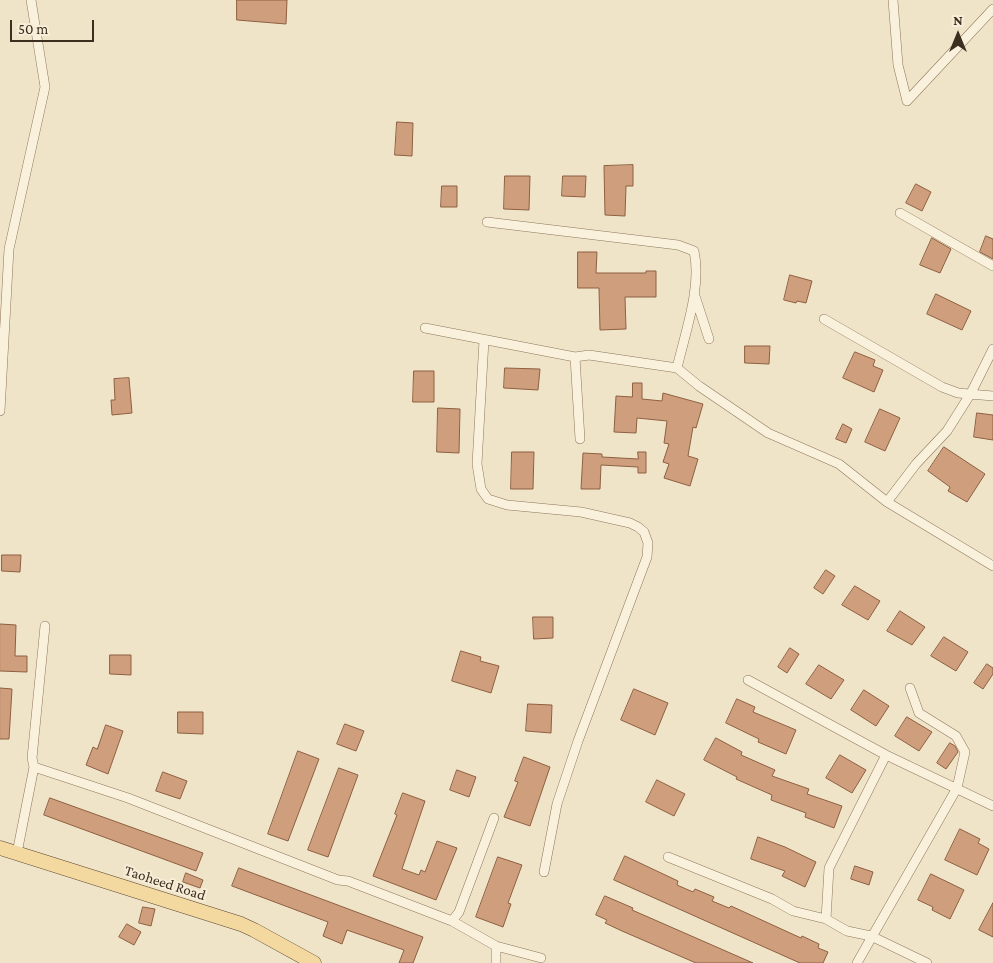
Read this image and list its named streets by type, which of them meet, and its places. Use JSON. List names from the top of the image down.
{
  "streets": {
    "main road": ["Taoheed Road"]
  },
  "scale_bar": "50 m",
  "north": "top"
}
